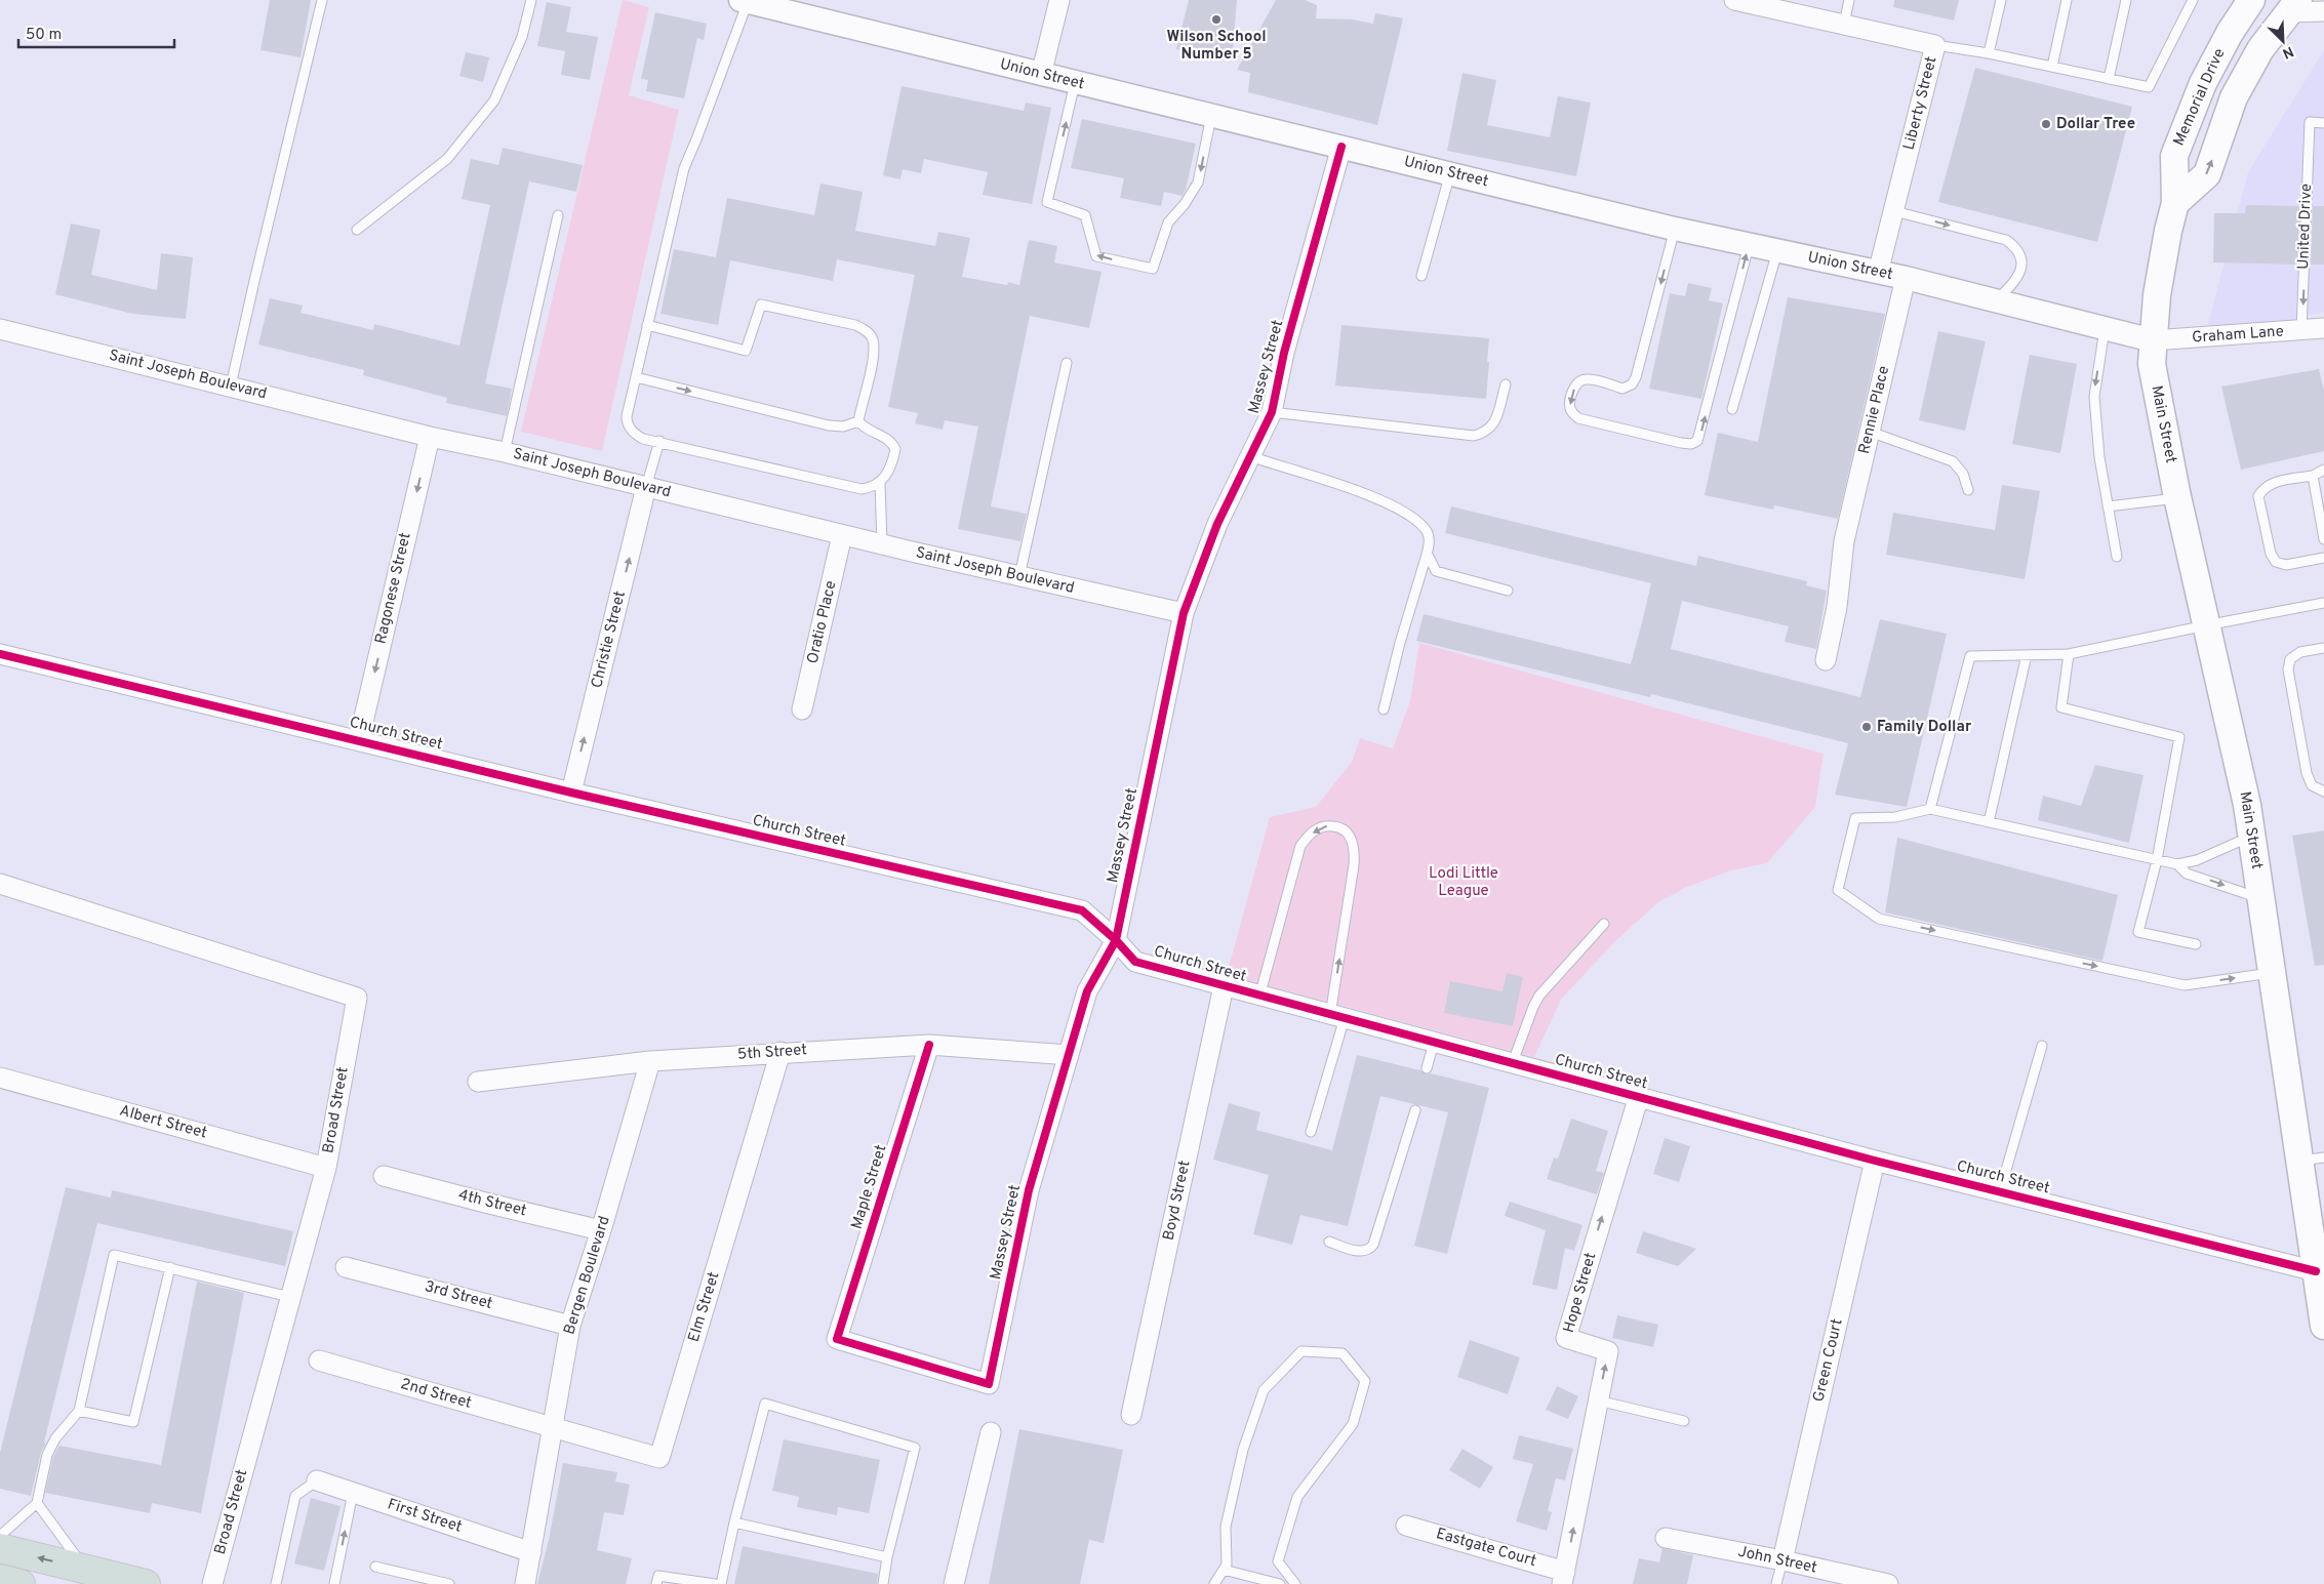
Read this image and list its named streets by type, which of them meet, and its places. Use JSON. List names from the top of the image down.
{
  "streets": {
    "main road": ["Memorial Drive", "Main Street"],
    "street": [
      "Union Street",
      "Liberty Street",
      "Graham Lane",
      "Massey Street",
      "Saint Joseph Boulevard",
      "Rennie Place",
      "Ragonese Street",
      "Oratio Place",
      "Christie Street",
      "Church Street",
      "5th Street",
      "Broad Street",
      "Albert Street",
      "Maple Street",
      "Boyd Street",
      "4th Street",
      "Bergen Boulevard",
      "Hope Street",
      "3rd Street",
      "Elm Street",
      "Green Court",
      "2nd Street",
      "First Street",
      "Eastgate Court",
      "John Street"
    ],
    "lane": ["United Drive"]
  },
  "crossings": [
    ["Union Street", "Memorial Drive"],
    ["Union Street", "Liberty Street"],
    ["Union Street", "Graham Lane"],
    ["Union Street", "Massey Street"],
    ["Union Street", "Rennie Place"],
    ["Union Street", "Main Street"],
    ["Memorial Drive", "Graham Lane"],
    ["Memorial Drive", "Main Street"],
    ["United Drive", "Graham Lane"],
    ["Graham Lane", "Main Street"],
    ["Massey Street", "Saint Joseph Boulevard"],
    ["Massey Street", "Church Street"],
    ["Massey Street", "5th Street"],
    ["Massey Street", "Maple Street"],
    ["Saint Joseph Boulevard", "Ragonese Street"],
    ["Saint Joseph Boulevard", "Oratio Place"],
    ["Saint Joseph Boulevard", "Christie Street"],
    ["Main Street", "Church Street"],
    ["Ragonese Street", "Church Street"],
    ["Christie Street", "Church Street"],
    ["Church Street", "Boyd Street"],
    ["Church Street", "Hope Street"],
    ["Church Street", "Green Court"],
    ["5th Street", "Maple Street"],
    ["5th Street", "Bergen Boulevard"],
    ["5th Street", "Elm Street"],
    ["Broad Street", "Albert Street"],
    ["4th Street", "Bergen Boulevard"],
    ["Bergen Boulevard", "3rd Street"],
    ["Bergen Boulevard", "Elm Street"],
    ["Bergen Boulevard", "2nd Street"],
    ["Bergen Boulevard", "First Street"],
    ["Hope Street", "Eastgate Court"],
    ["Elm Street", "2nd Street"],
    ["Green Court", "John Street"]
  ],
  "one_way": [
    "United Drive",
    "Ragonese Street",
    "Christie Street",
    "Hope Street"
  ],
  "parks": ["Lodi Little League"],
  "places": ["Wilson School Number 5", "Dollar Tree", "Family Dollar"],
  "scale_bar": "50 m",
  "north": "bottom right"
}
